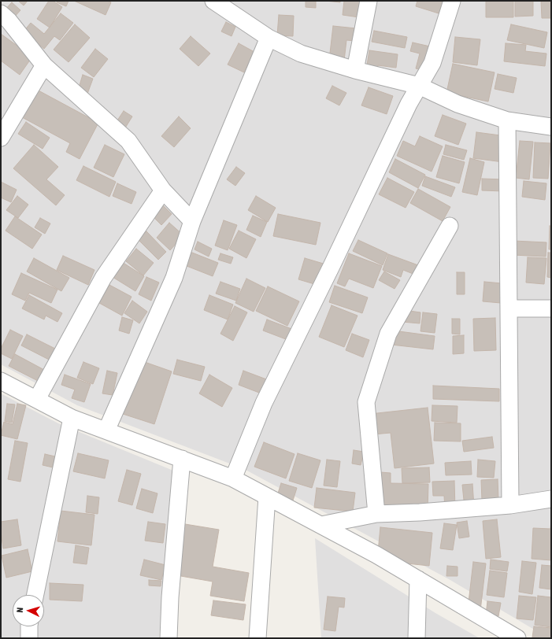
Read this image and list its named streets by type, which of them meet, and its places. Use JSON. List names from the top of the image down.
{
  "north": "left"
}
